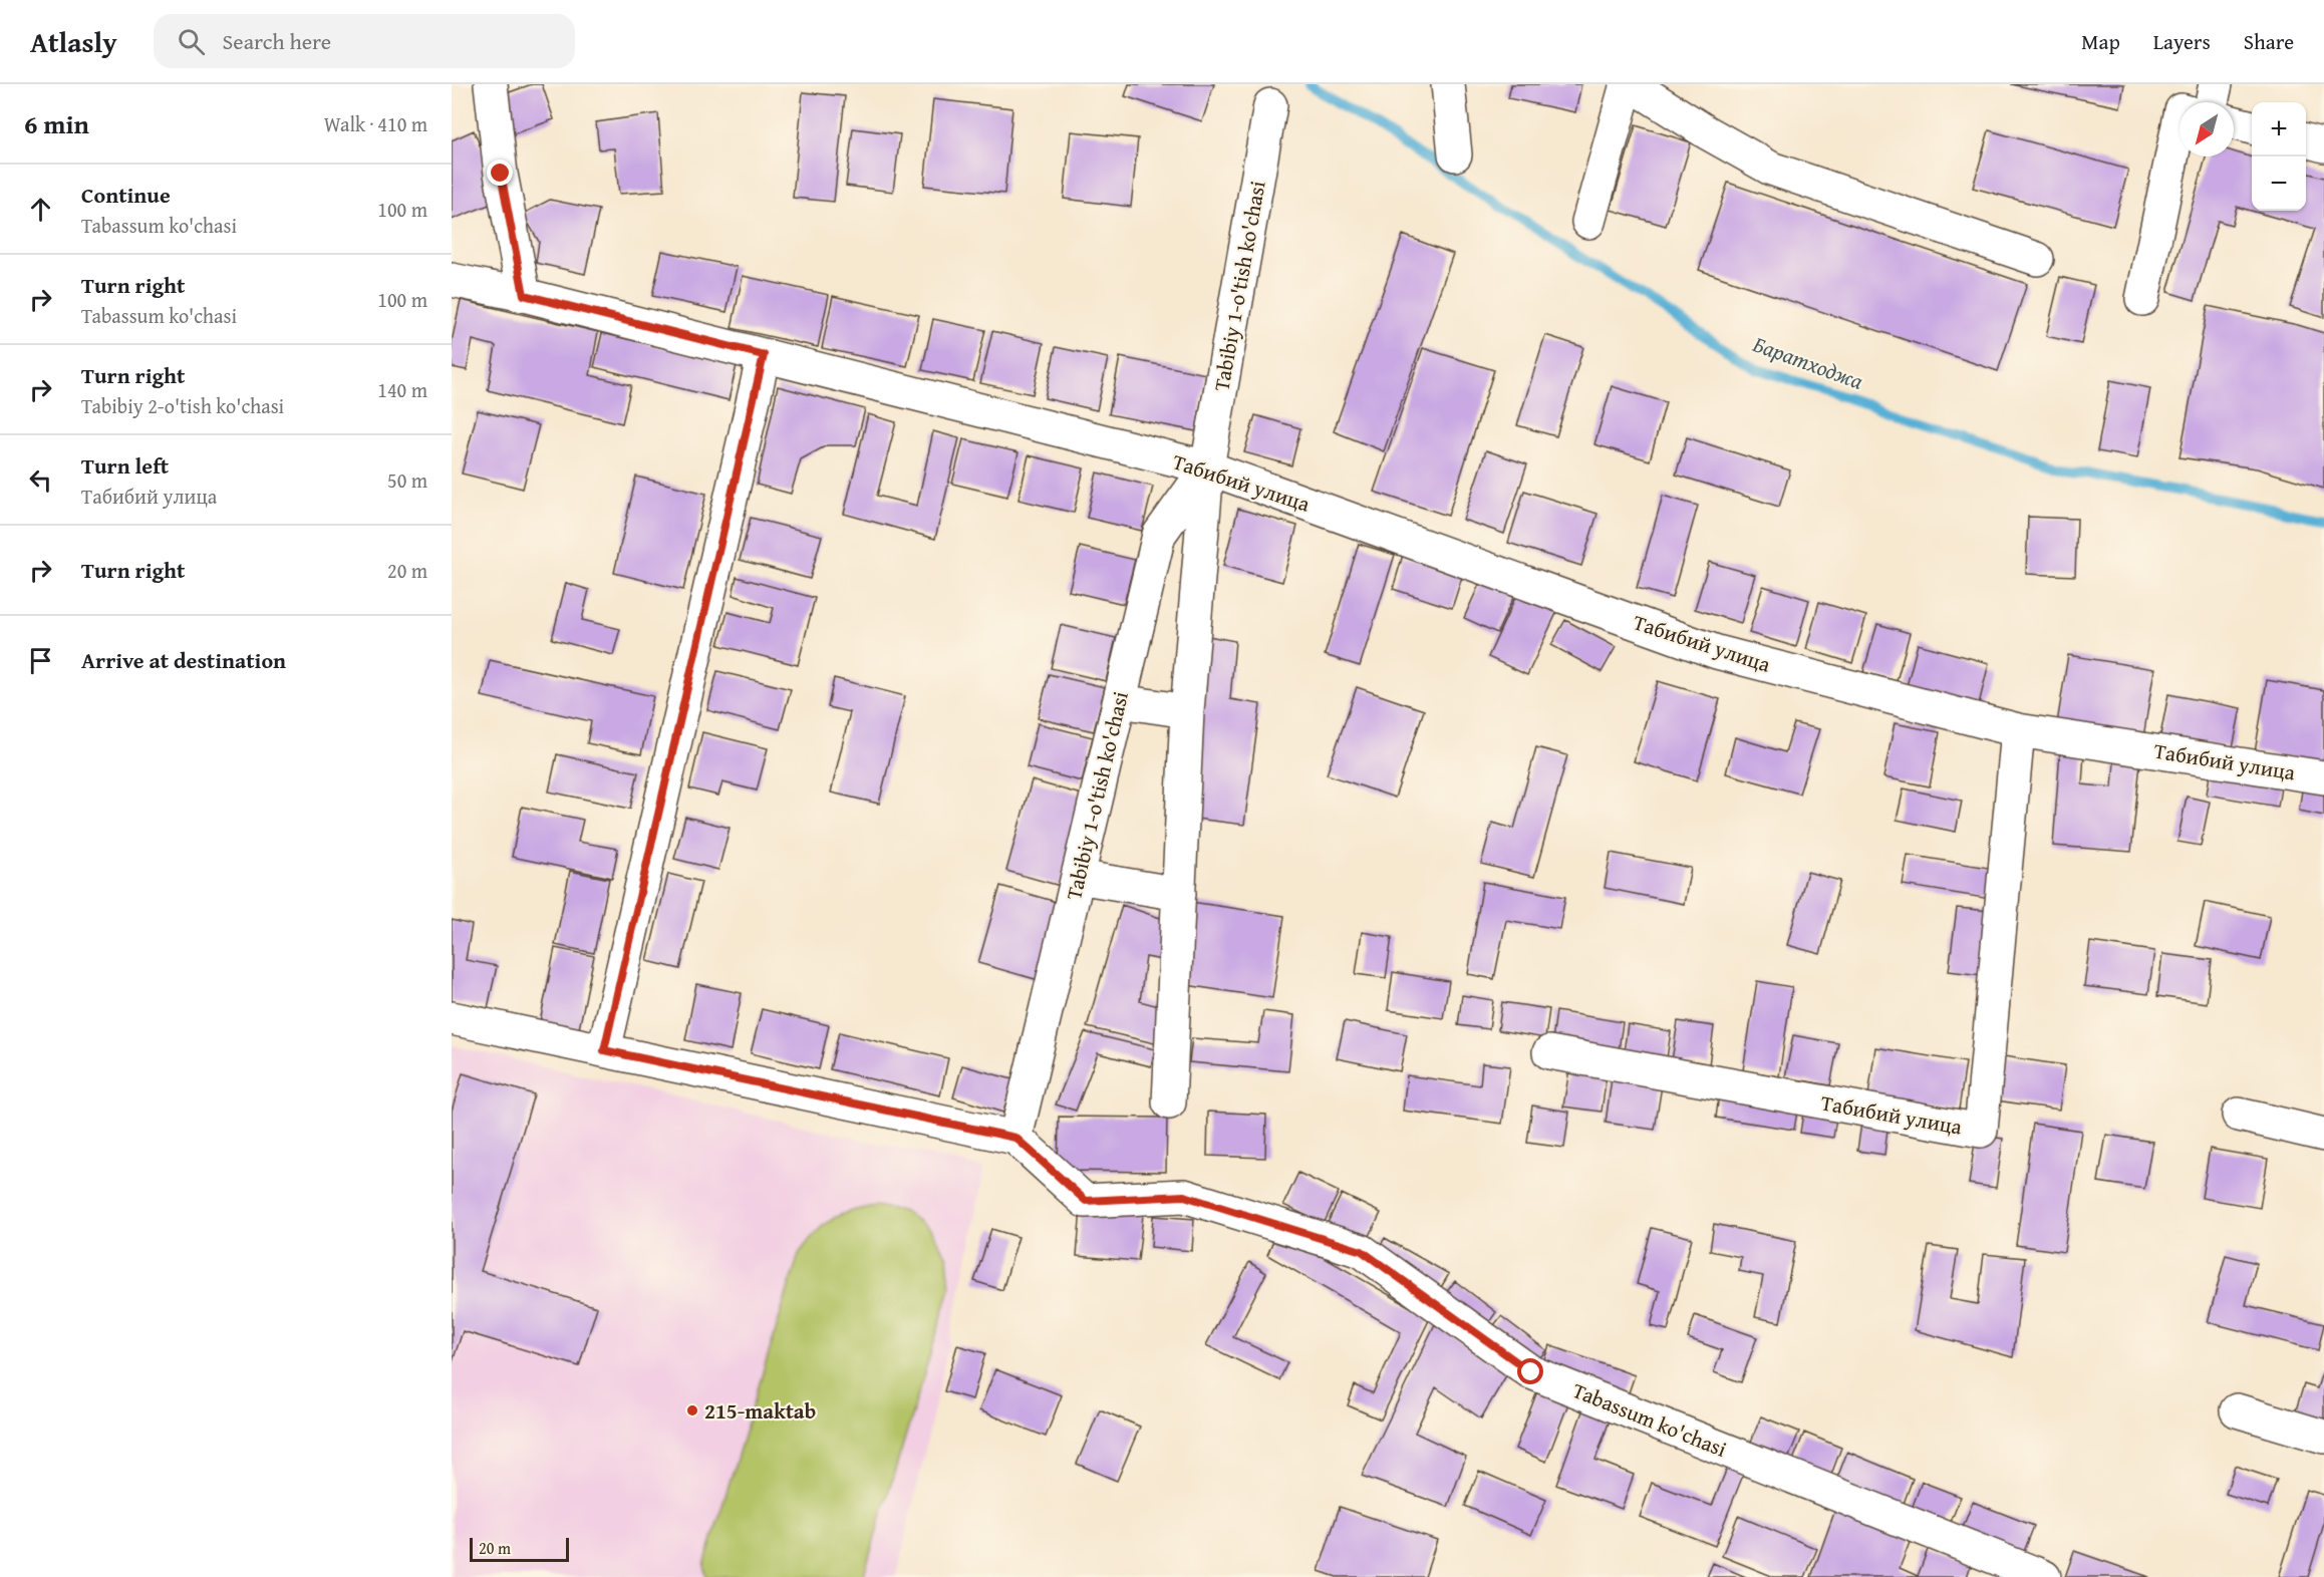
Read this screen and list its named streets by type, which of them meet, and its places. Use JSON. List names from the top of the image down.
{
  "streets": {
    "street": ["Tabibiy 1-o'tish ko'chasi", "Табибий улица", "Tabassum ko'chasi"]
  },
  "crossings": [
    ["Tabibiy 1-o'tish ko'chasi", "Табибий улица"],
    ["Tabibiy 1-o'tish ko'chasi", "Tabassum ko'chasi"]
  ],
  "water": ["Баратходжа"],
  "places": ["215-maktab"],
  "scale_bar": "20 m",
  "north": "bottom left",
  "page": {
    "header": "Atlasly",
    "search": "Search here",
    "nav": ["Map", "Layers", "Share"],
    "heading": ["6 min", "Walk · 410 m"],
    "map_buttons": ["+", "−"],
    "list": [
      ["Continue", "Tabassum ko'chasi", "100 m"],
      ["Turn right", "Tabassum ko'chasi", "100 m"],
      ["Turn right", "Tabibiy 2-o'tish ko'chasi", "140 m"],
      ["Turn left", "Табибий улица", "50 m"],
      ["Turn right", "20 m"],
      "Arrive at destination"
    ],
    "scale": "20 m"
  }
}
